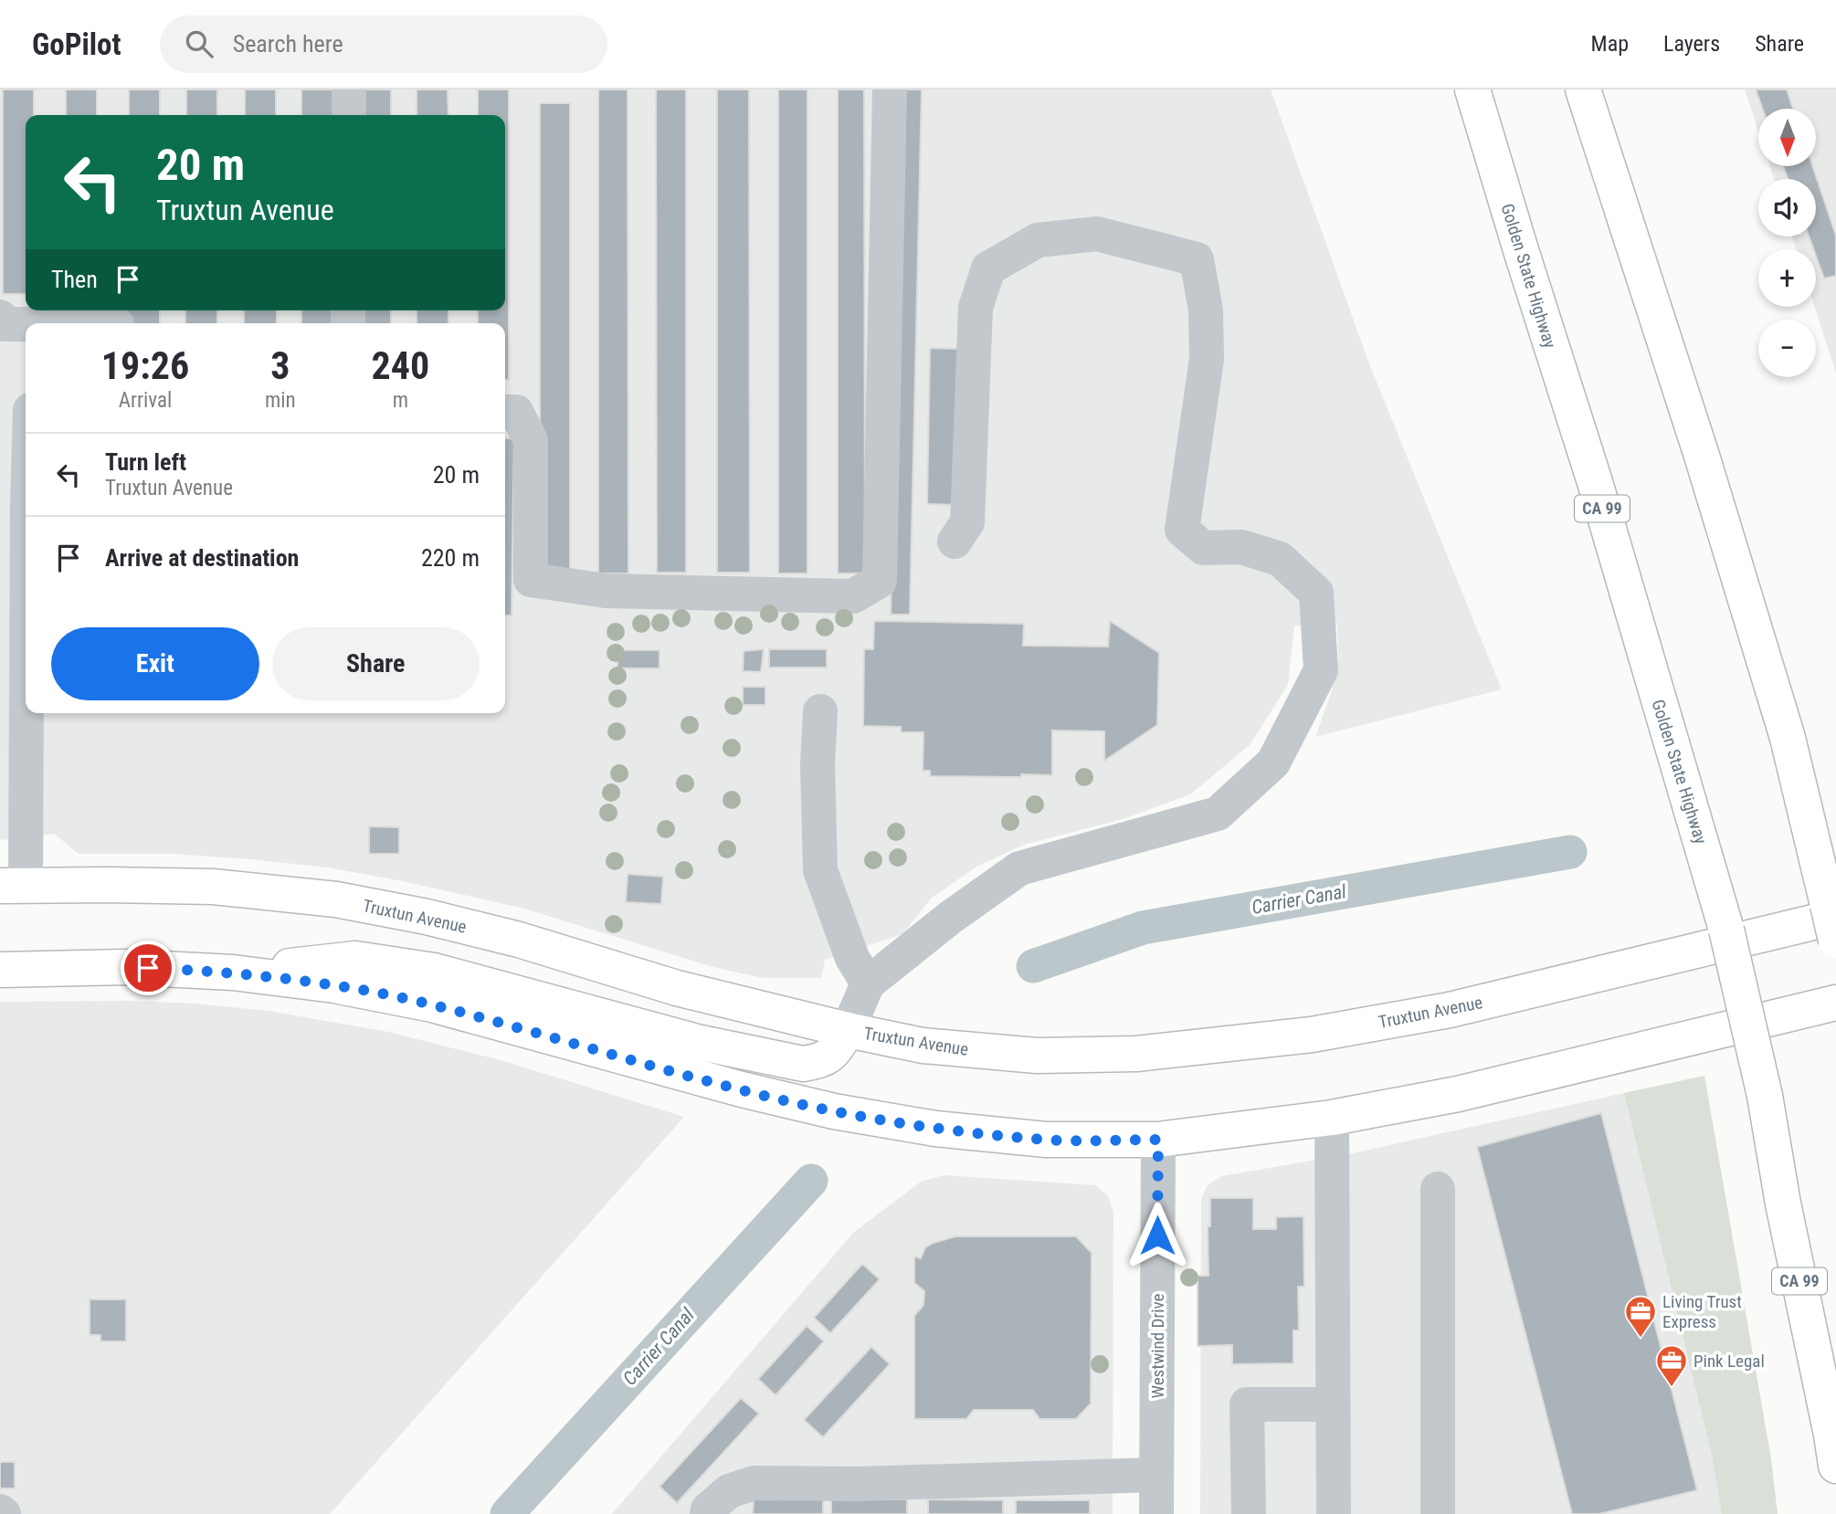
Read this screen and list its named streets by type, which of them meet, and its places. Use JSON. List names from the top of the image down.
{
  "streets": {
    "main road": ["Golden State Highway", "CA 99", "Truxtun Avenue"],
    "street": ["Westwind Drive"]
  },
  "water": ["Carrier Canal"],
  "places": {
    "office": ["Living Trust Express", "Pink Legal"]
  },
  "north": "bottom",
  "page": {
    "header": "GoPilot",
    "search": "Search here",
    "nav": ["Map", "Layers", "Share"],
    "map_buttons": ["+", "−"],
    "turn": ["20 m", "Truxtun Avenue"],
    "then": "Then",
    "eta": [
      "19:26",
      "Arrival",
      "3",
      "min",
      "240",
      "m"
    ],
    "list": [
      {
        "name": "Turn left",
        "note": "Truxtun Avenue",
        "value": "20 m"
      },
      {
        "name": "Arrive at destination",
        "value": "220 m"
      }
    ],
    "buttons": ["Exit", "Share"]
  }
}
